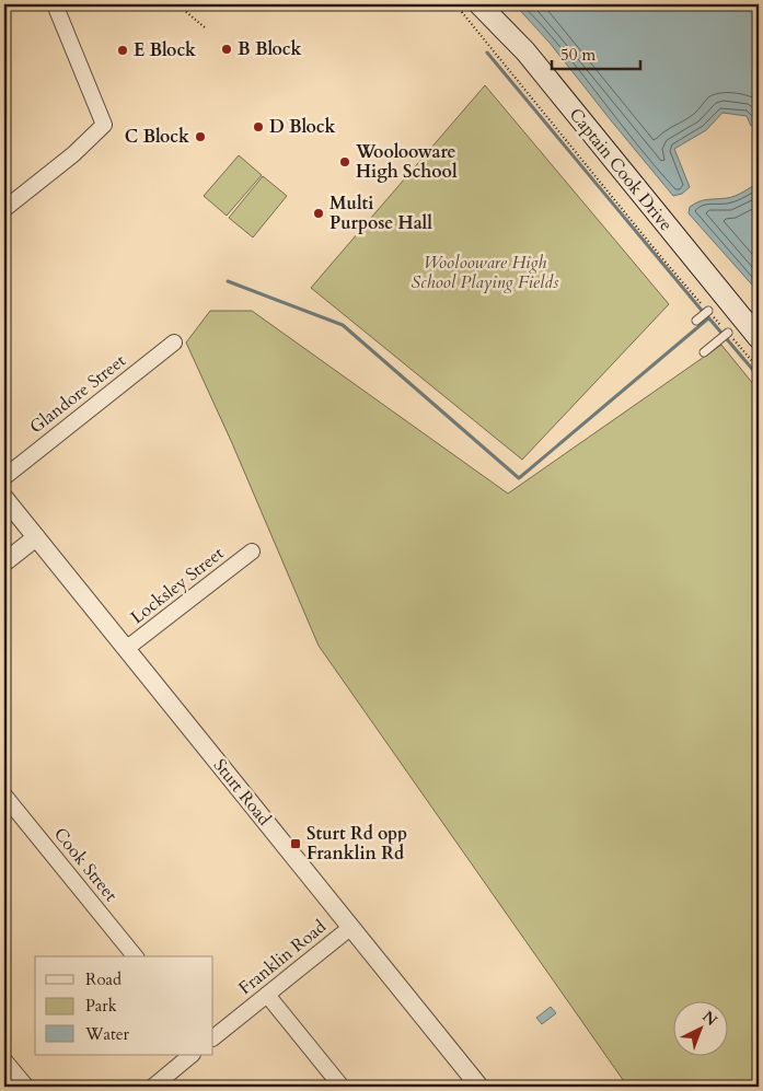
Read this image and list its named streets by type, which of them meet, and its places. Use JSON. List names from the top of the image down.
{
  "streets": {
    "main road": ["Captain Cook Drive"],
    "street": [
      "Glandore Street",
      "Locksley Street",
      "Sturt Road",
      "Cook Street",
      "Franklin Road"
    ]
  },
  "crossings": [
    ["Locksley Street", "Sturt Road"],
    ["Sturt Road", "Franklin Road"]
  ],
  "parks": ["Woolooware High School Playing Fields"],
  "places": {
    "other": [
      "B Block",
      "E Block",
      "D Block",
      "C Block",
      "Woolooware High School",
      "Multi Purpose Hall"
    ],
    "transit": ["Sturt Rd opp Franklin Rd"]
  },
  "legend": ["Road", "Park", "Water"],
  "scale_bar": "50 m",
  "north": "top right"
}
